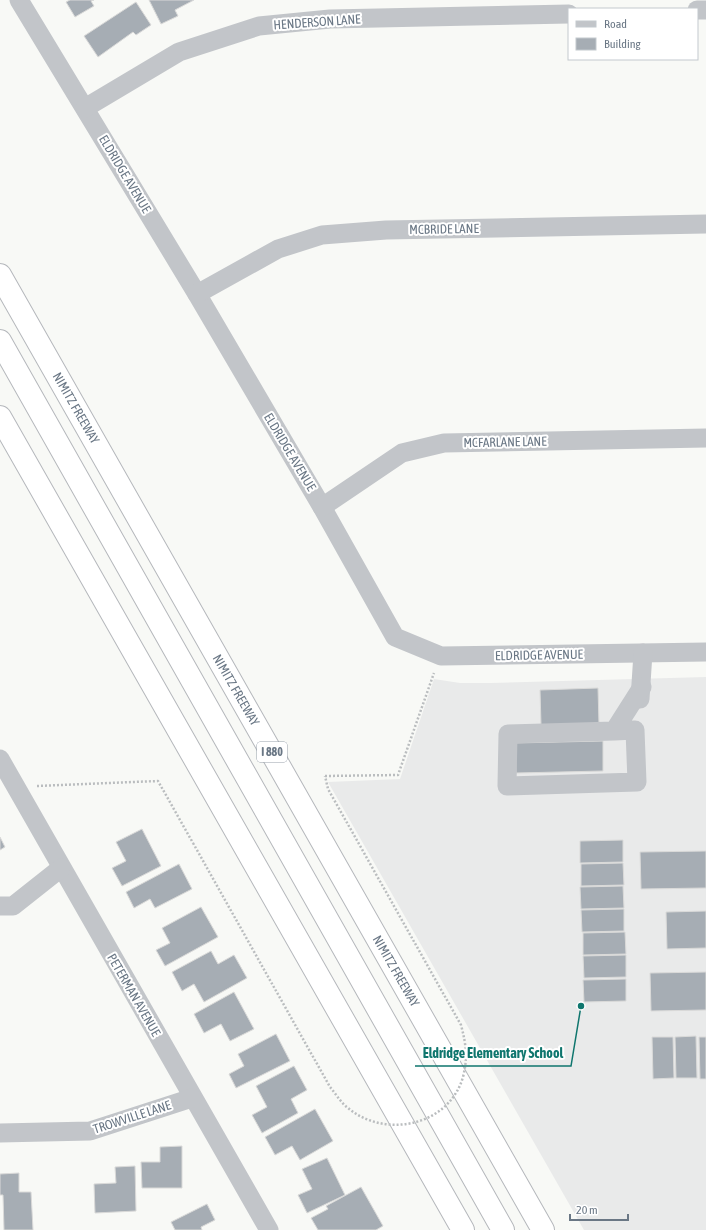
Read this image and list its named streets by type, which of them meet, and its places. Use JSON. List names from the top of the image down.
{
  "streets": {
    "highway": ["NIMITZ FREEWAY", "I 880"],
    "street": [
      "HENDERSON LANE",
      "ELDRIDGE AVENUE",
      "MCBRIDE LANE",
      "MCFARLANE LANE",
      "PETERMAN AVENUE",
      "TROWVILLE LANE"
    ]
  },
  "crossings": [
    ["HENDERSON LANE", "ELDRIDGE AVENUE"],
    ["ELDRIDGE AVENUE", "MCBRIDE LANE"],
    ["ELDRIDGE AVENUE", "MCFARLANE LANE"],
    ["PETERMAN AVENUE", "TROWVILLE LANE"]
  ],
  "places": ["Eldridge Elementary School"],
  "legend": ["Road", "Building"],
  "scale_bar": "20 m"
}
